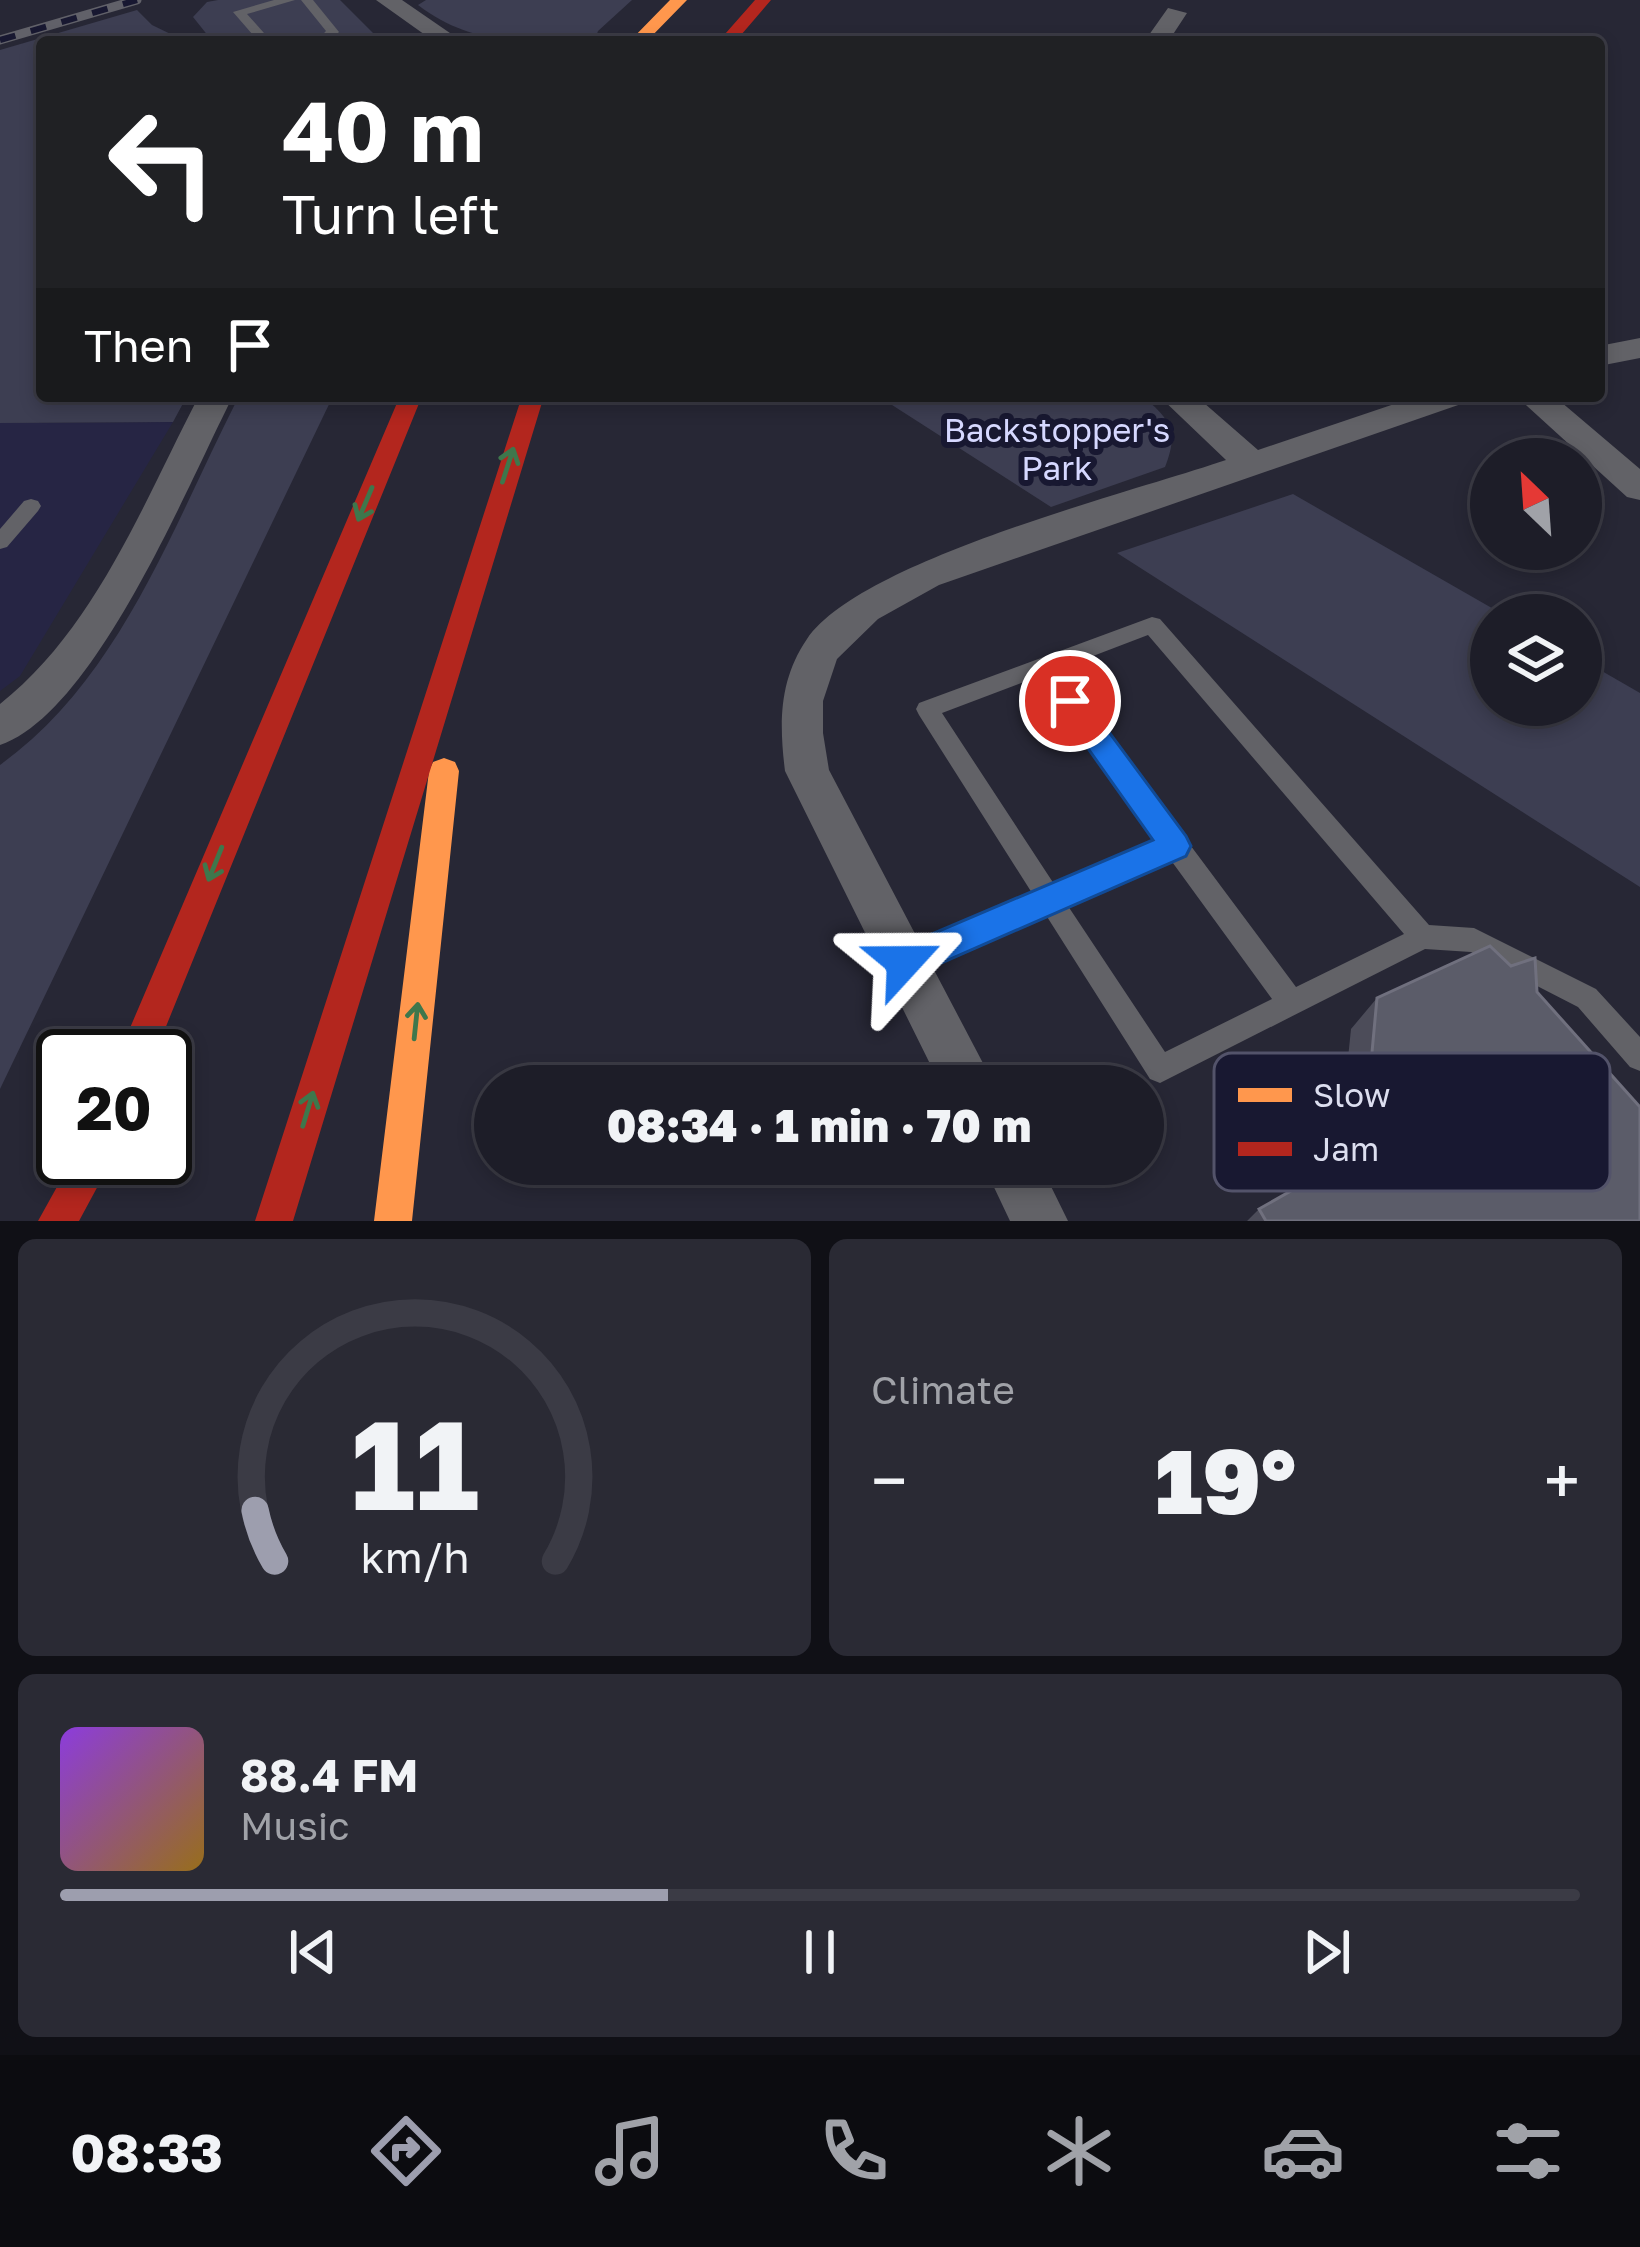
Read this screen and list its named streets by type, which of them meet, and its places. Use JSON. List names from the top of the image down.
{
  "parks": ["Backstopper's Park"],
  "legend": ["Slow", "Jam"],
  "north": "top left",
  "page": {
    "turn": ["40 m", "Turn left"],
    "then": "Then",
    "limit": "20",
    "trip": "08:34 · 1 min · 70 m",
    "tile": "Climate",
    "heat": ["−", "19°", "+"],
    "song": ["88.4 FM", "Music"],
    "tabs": "08:33",
    "gauge": ["11", "km/h"]
  }
}
